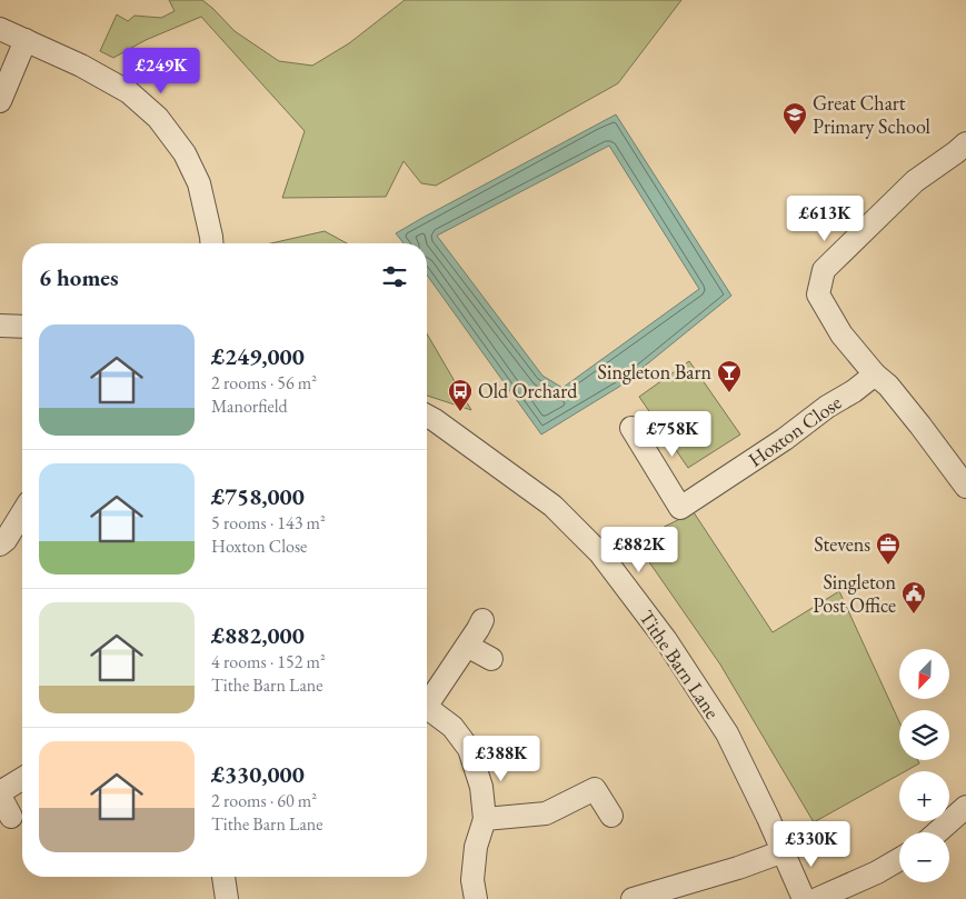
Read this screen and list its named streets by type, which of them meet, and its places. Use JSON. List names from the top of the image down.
{
  "streets": {
    "street": ["Hoxton Close", "Tithe Barn Lane"]
  },
  "places": {
    "school or university": ["Great Chart Primary School"],
    "bar": ["Singleton Barn"],
    "bus stop": ["Old Orchard"],
    "office": ["Stevens"],
    "public building": ["Singleton Post Office"]
  },
  "north": "bottom left",
  "page": {
    "price": [
      "£249K",
      "£613K",
      "£758K",
      "£882K",
      "£388K",
      "£330K"
    ],
    "heading": "6 homes",
    "list": [
      {
        "name": "£249,000",
        "note": "2 rooms · 56 m² · Manorfield"
      },
      {
        "name": "£758,000",
        "note": "5 rooms · 143 m² · Hoxton Close"
      },
      {
        "name": "£882,000",
        "note": "4 rooms · 152 m² · Tithe Barn Lane"
      },
      {
        "name": "£330,000",
        "note": "2 rooms · 60 m² · Tithe Barn Lane"
      }
    ],
    "map_buttons": ["+", "−"]
  }
}
